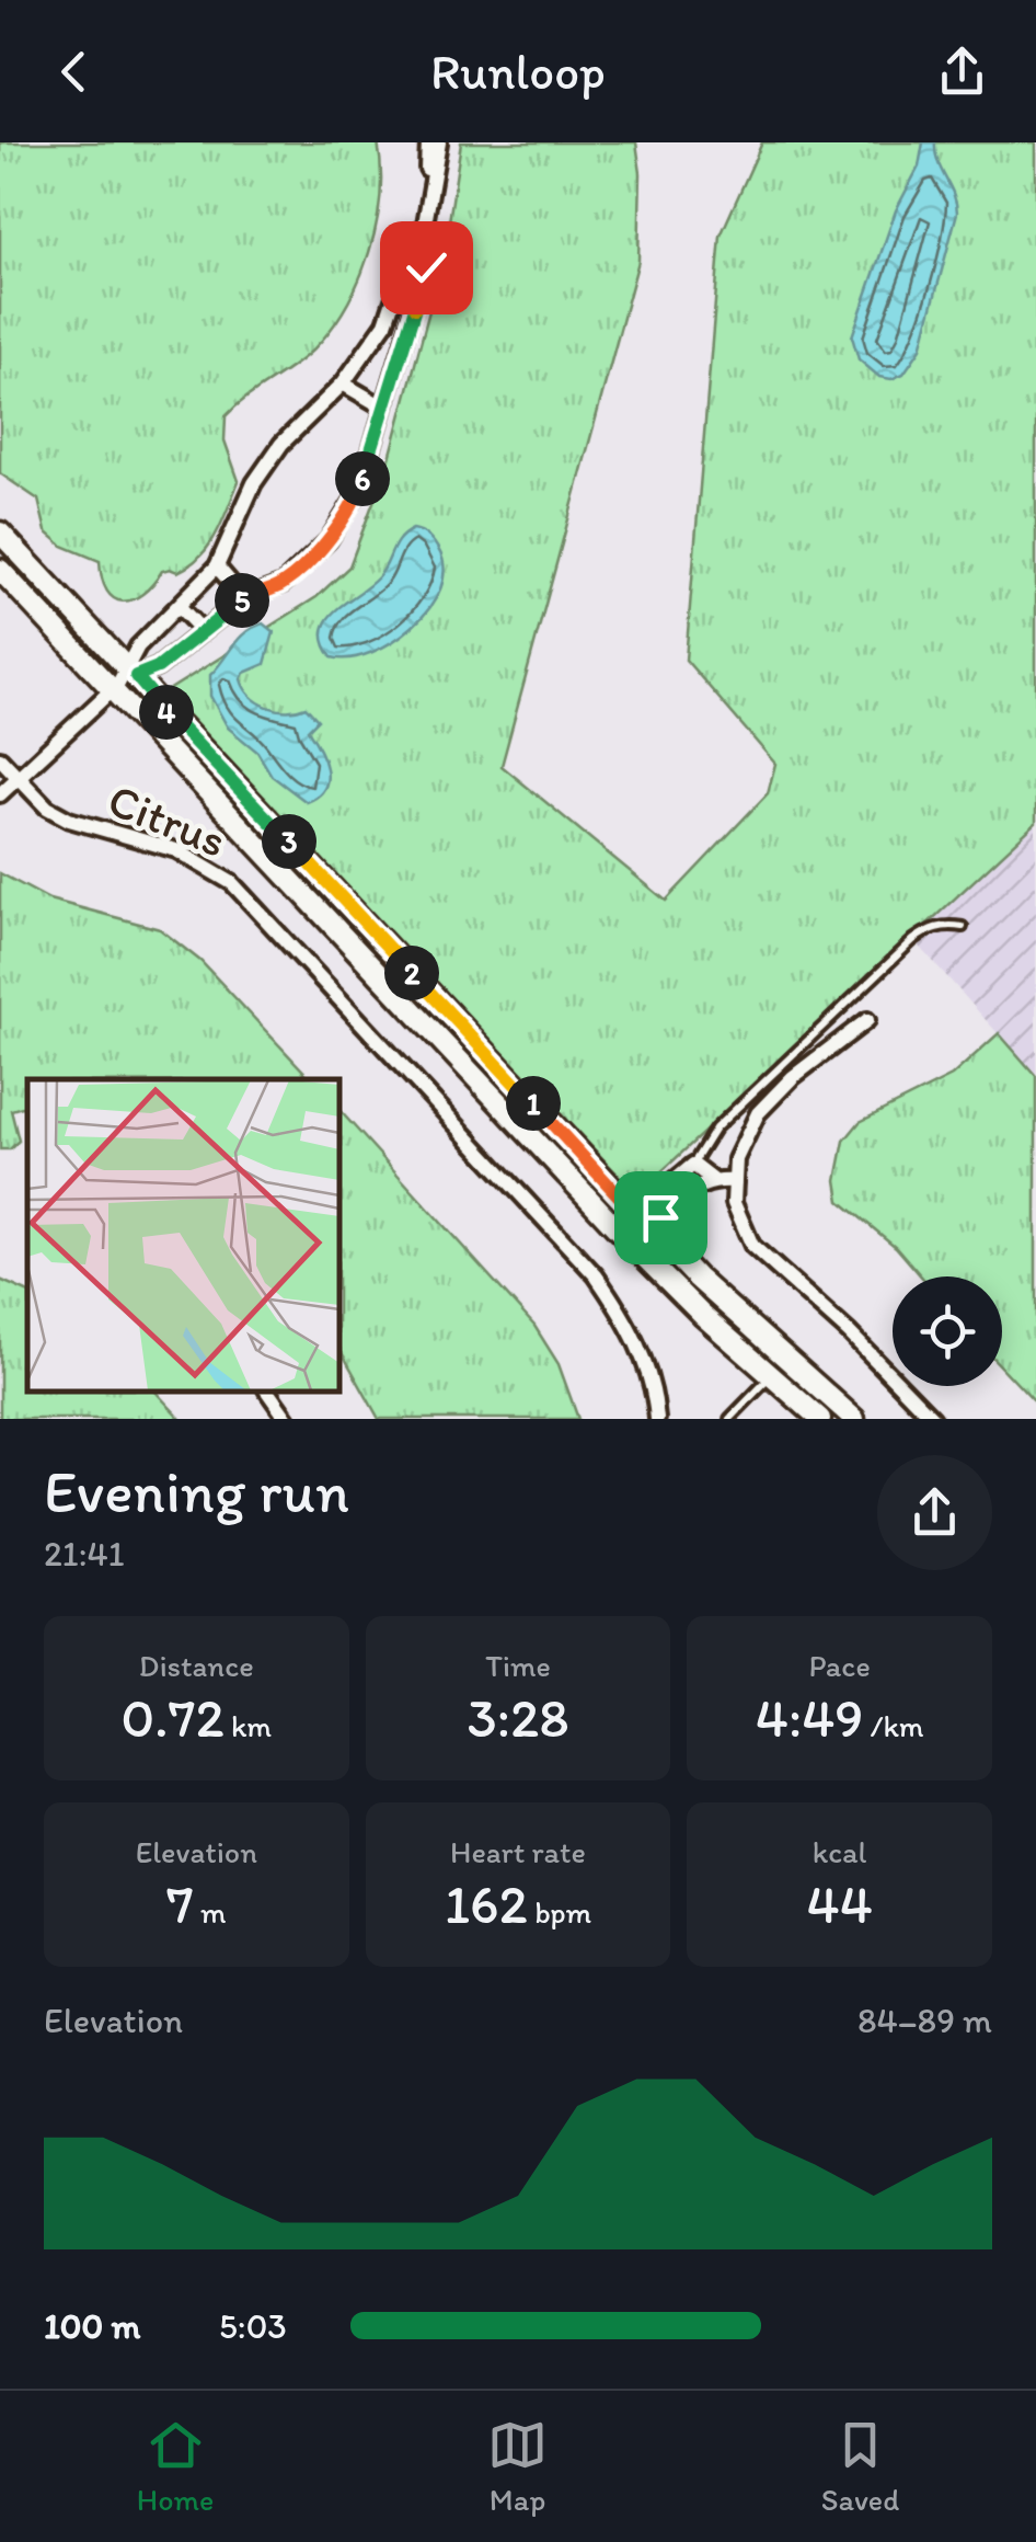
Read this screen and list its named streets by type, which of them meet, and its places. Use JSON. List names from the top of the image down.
{
  "streets": {
    "street": ["Citrus"]
  },
  "page": {
    "header": "Runloop",
    "pins": [
      "6",
      "5",
      "4",
      "3",
      "2",
      "1"
    ],
    "heading": ["Evening run", "21:41"],
    "stats": [
      ["Distance", "0.72 km"],
      ["Time", "3:28"],
      ["Pace", "4:49 /km"],
      ["Elevation", "7 m"],
      ["Heart rate", "162 bpm"],
      ["kcal", "44"]
    ],
    "chart": ["Elevation", "84–89 m"],
    "list": [
      {
        "name": "100 m",
        "note": "5:03"
      }
    ],
    "tabs": ["Home", "Map", "Saved"]
  }
}
